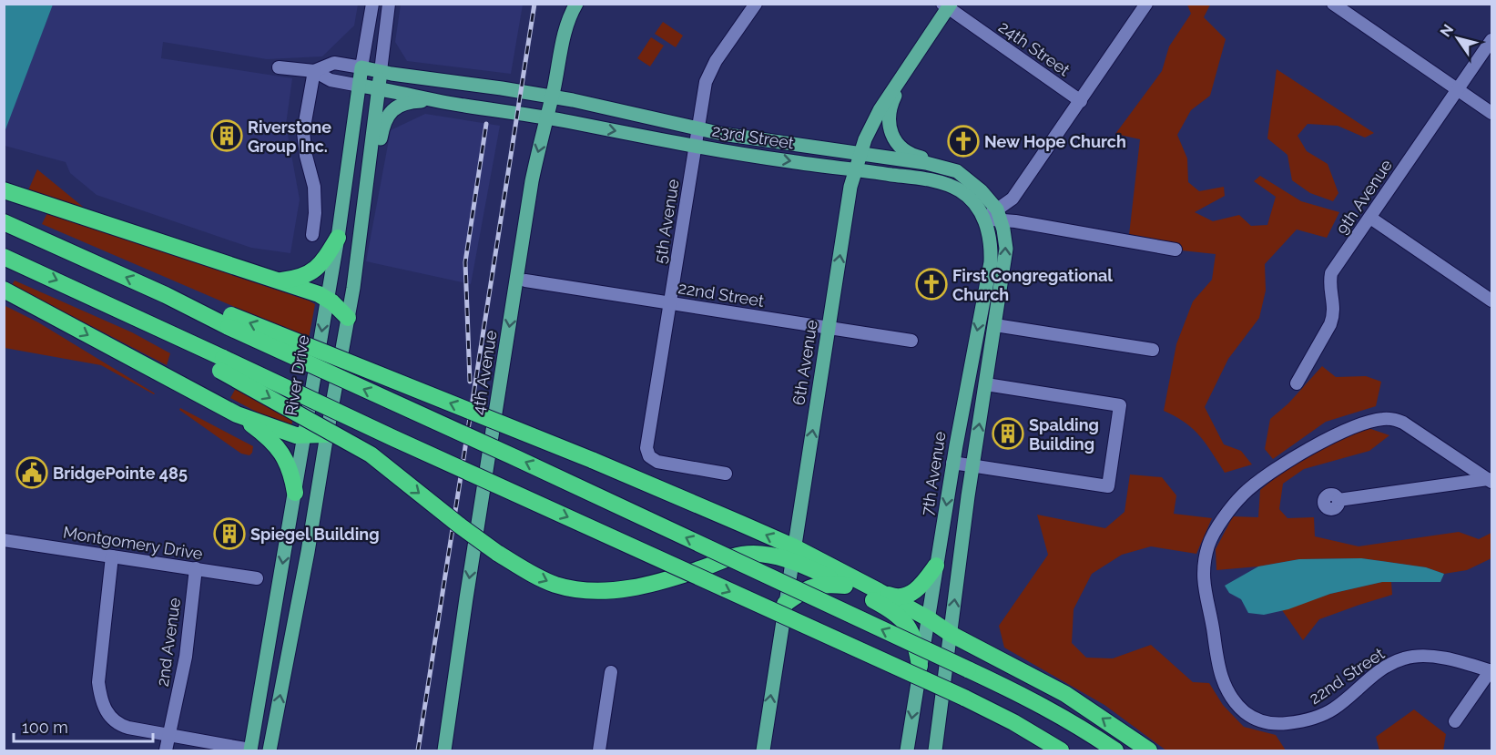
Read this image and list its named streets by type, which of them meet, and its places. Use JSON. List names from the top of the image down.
{
  "streets": {
    "main road": [
      "23rd Street",
      "6th Avenue",
      "4th Avenue",
      "River Drive",
      "7th Avenue"
    ],
    "street": [
      "24th Street",
      "9th Avenue",
      "5th Avenue",
      "22nd Street",
      "Montgomery Drive",
      "2nd Avenue"
    ]
  },
  "crossings": [
    ["24th Street", "6th Avenue"],
    ["23rd Street", "5th Avenue"],
    ["23rd Street", "6th Avenue"],
    ["23rd Street", "4th Avenue"],
    ["23rd Street", "River Drive"],
    ["23rd Street", "7th Avenue"],
    ["5th Avenue", "22nd Street"],
    ["22nd Street", "6th Avenue"],
    ["Montgomery Drive", "2nd Avenue"]
  ],
  "one_way": ["6th Avenue", "4th Avenue", "River Drive"],
  "places": {
    "building": ["Riverstone Group Inc.", "Spalding Building", "Spiegel Building"],
    "church": ["New Hope Church", "First Congregational Church"],
    "public building": ["BridgePointe 485"]
  },
  "scale_bar": "100 m",
  "north": "top left"
}
